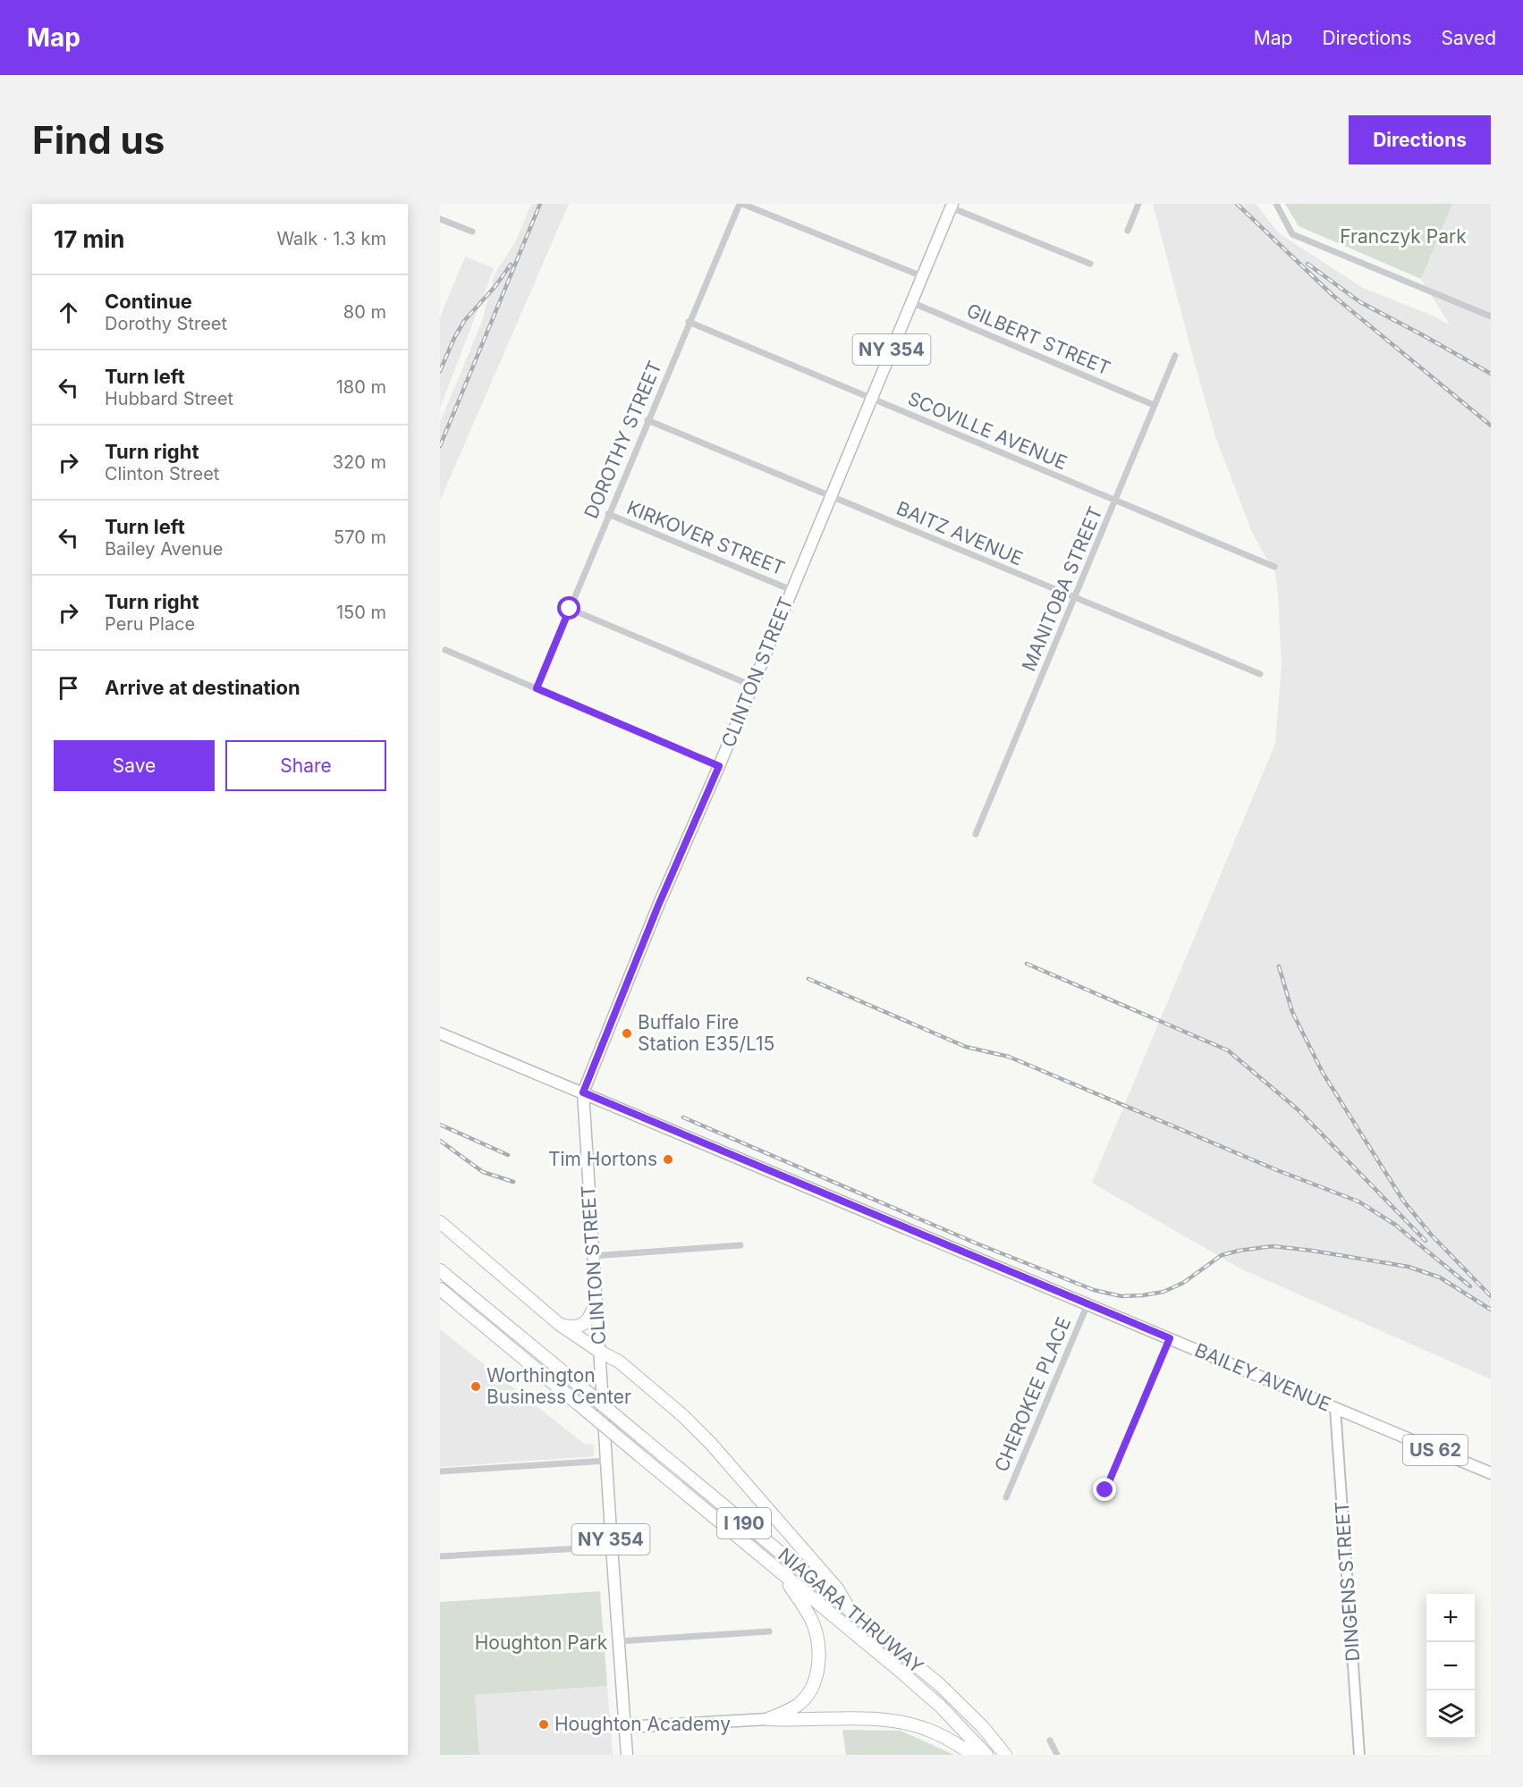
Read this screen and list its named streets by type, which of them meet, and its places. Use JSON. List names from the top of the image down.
{
  "streets": {
    "highway": ["I 190", "NIAGARA THRUWAY"],
    "main road": [
      "NY 354",
      "CLINTON STREET",
      "BAILEY AVENUE",
      "US 62"
    ],
    "street": [
      "GILBERT STREET",
      "SCOVILLE AVENUE",
      "DOROTHY STREET",
      "BAITZ AVENUE",
      "KIRKOVER STREET",
      "MANITOBA STREET",
      "CHEROKEE PLACE",
      "DINGENS STREET"
    ]
  },
  "crossings": [
    ["GILBERT STREET", "MANITOBA STREET"],
    ["GILBERT STREET", "CLINTON STREET"],
    ["SCOVILLE AVENUE", "DOROTHY STREET"],
    ["SCOVILLE AVENUE", "MANITOBA STREET"],
    ["SCOVILLE AVENUE", "CLINTON STREET"],
    ["DOROTHY STREET", "BAITZ AVENUE"],
    ["DOROTHY STREET", "KIRKOVER STREET"],
    ["BAITZ AVENUE", "MANITOBA STREET"],
    ["BAITZ AVENUE", "CLINTON STREET"],
    ["KIRKOVER STREET", "CLINTON STREET"],
    ["CLINTON STREET", "BAILEY AVENUE"],
    ["BAILEY AVENUE", "CHEROKEE PLACE"],
    ["BAILEY AVENUE", "DINGENS STREET"]
  ],
  "parks": ["Franczyk Park", "Houghton Park"],
  "places": [
    "Buffalo Fire Station E35/L15",
    "Tim Hortons",
    "Worthington Business Center",
    "Houghton Academy"
  ],
  "page": {
    "header": "Map",
    "nav": ["Map", "Directions", "Saved"],
    "buttons": [
      "Directions",
      ["Save", "Share"]
    ],
    "title": "Find us",
    "heading": ["17 min", "Walk · 1.3 km"],
    "list": [
      ["Continue", "Dorothy Street", "80 m"],
      ["Turn left", "Hubbard Street", "180 m"],
      ["Turn right", "Clinton Street", "320 m"],
      ["Turn left", "Bailey Avenue", "570 m"],
      ["Turn right", "Peru Place", "150 m"],
      "Arrive at destination"
    ],
    "map_buttons": ["+", "−"]
  }
}
